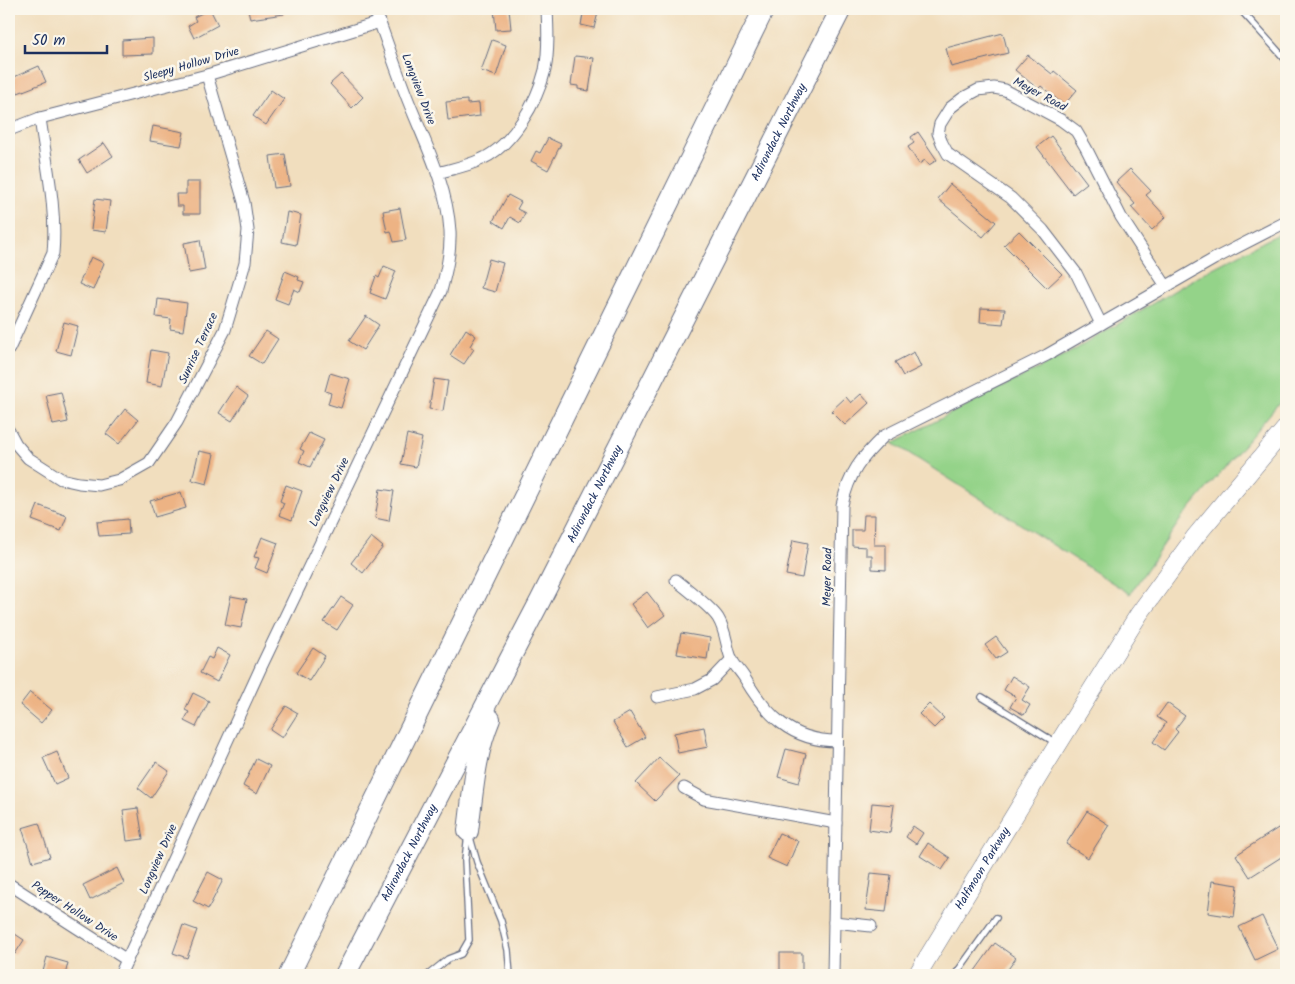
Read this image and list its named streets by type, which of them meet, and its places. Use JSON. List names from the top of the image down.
{
  "streets": {
    "highway": ["Adirondack Northway"],
    "main road": ["Halfmoon Parkway"],
    "street": [
      "Sleepy Hollow Drive",
      "Longview Drive",
      "Meyer Road",
      "Sunrise Terrace",
      "Pepper Hollow Drive"
    ]
  },
  "crossings": [
    ["Sleepy Hollow Drive", "Longview Drive"],
    ["Sleepy Hollow Drive", "Sunrise Terrace"],
    ["Longview Drive", "Pepper Hollow Drive"]
  ],
  "scale_bar": "50 m"
}
